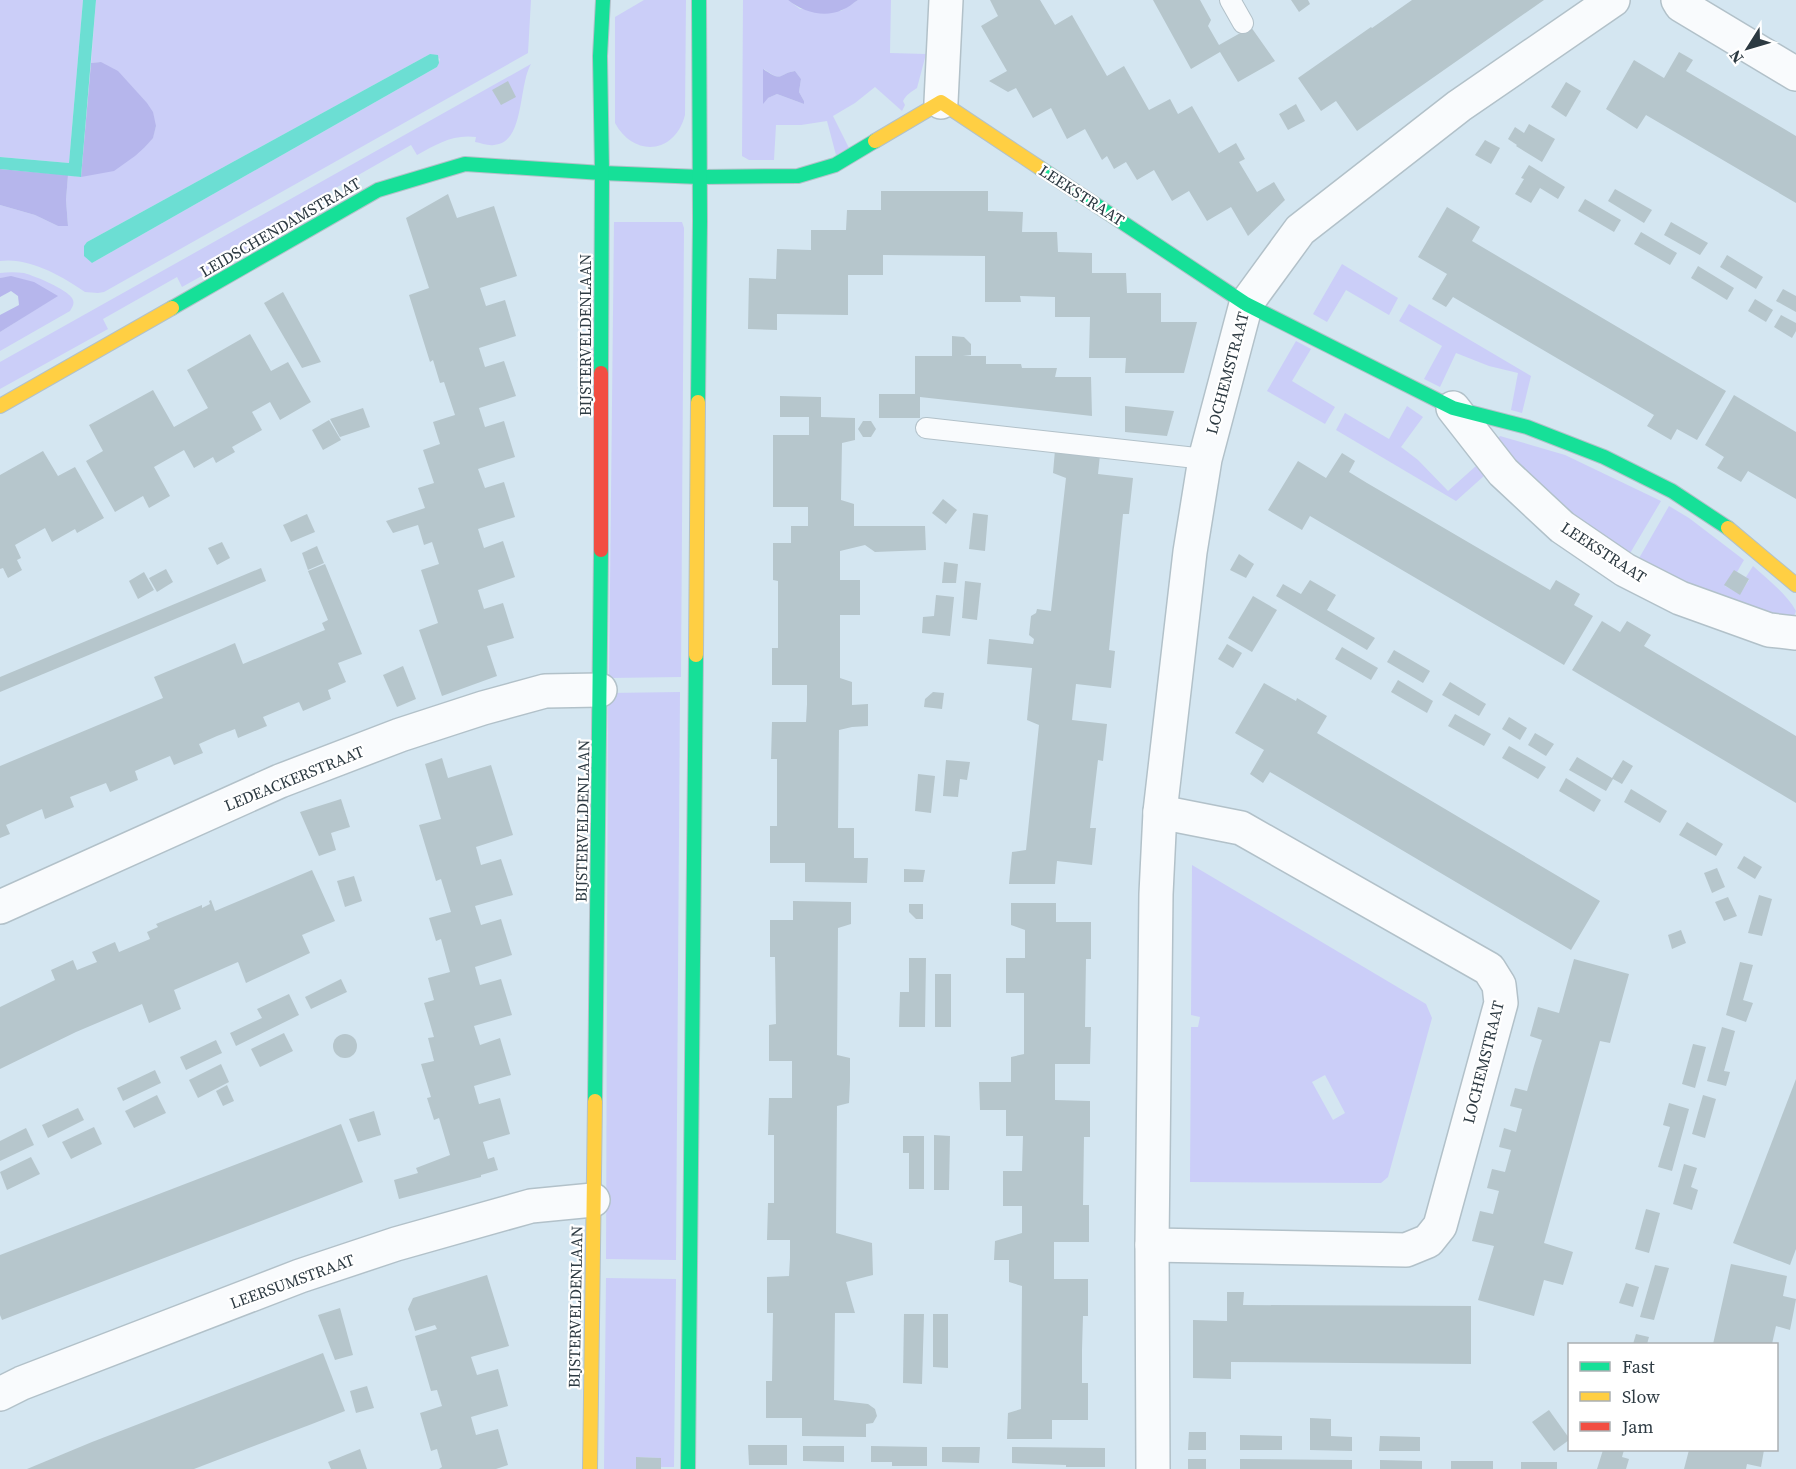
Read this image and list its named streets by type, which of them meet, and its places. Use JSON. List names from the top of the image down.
{
  "streets": {
    "street": [
      "LEEKSTRAAT",
      "LEIDSCHENDAMSTRAAT",
      "BIJSTERVELDENLAAN",
      "LOCHEMSTRAAT",
      "LEDEACKERSTRAAT",
      "LEERSUMSTRAAT"
    ]
  },
  "crossings": [
    ["LEEKSTRAAT", "LOCHEMSTRAAT"],
    ["LEIDSCHENDAMSTRAAT", "BIJSTERVELDENLAAN"],
    ["BIJSTERVELDENLAAN", "LEDEACKERSTRAAT"],
    ["BIJSTERVELDENLAAN", "LEERSUMSTRAAT"]
  ],
  "legend": ["Fast", "Slow", "Jam"],
  "north": "bottom left"
}
